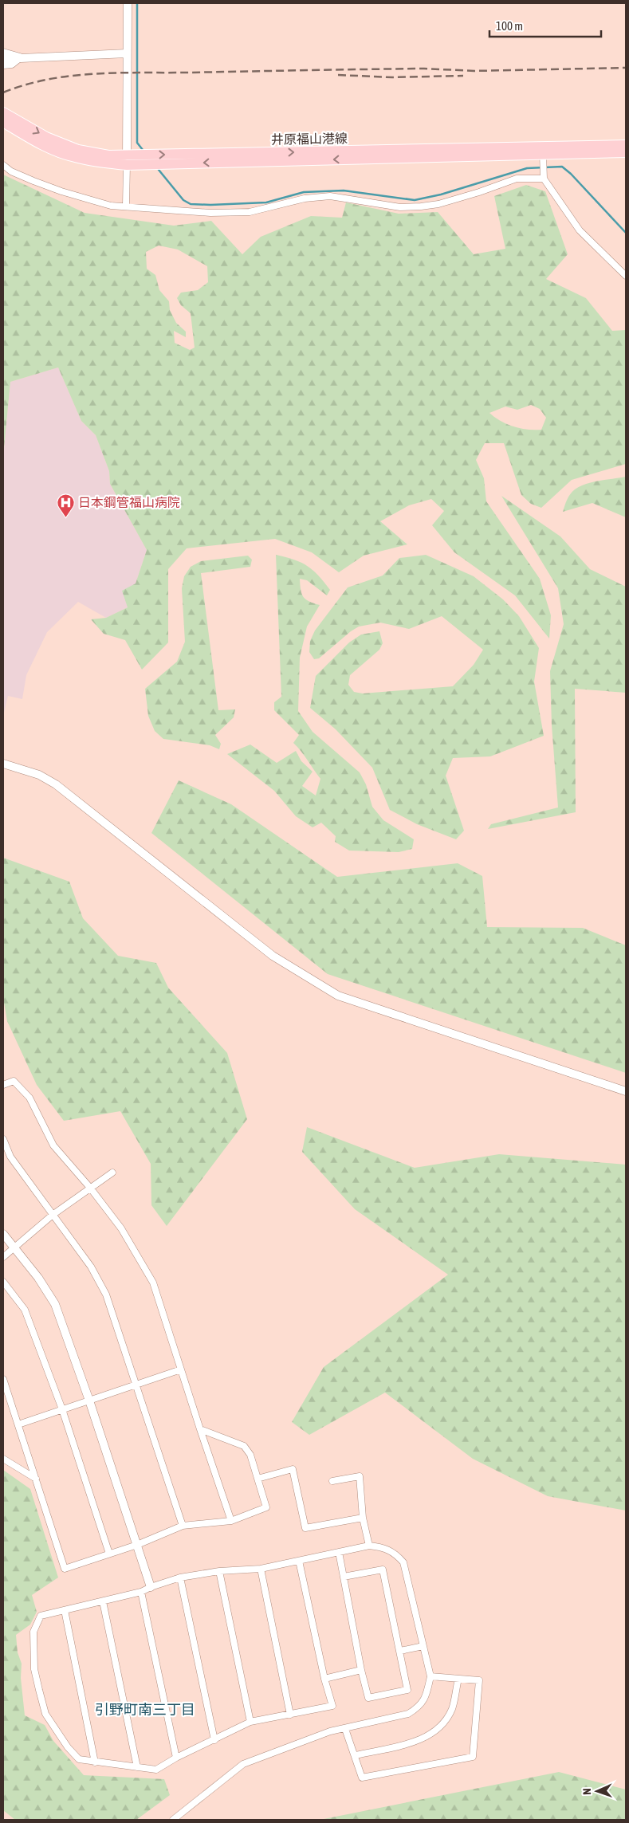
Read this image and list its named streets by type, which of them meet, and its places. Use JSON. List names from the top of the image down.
{
  "streets": {
    "main road": ["井原福山港線"]
  },
  "districts": ["引野町南三丁目"],
  "places": {
    "hospital": ["日本鋼管福山病院"]
  },
  "scale_bar": "100 m",
  "north": "left"
}
